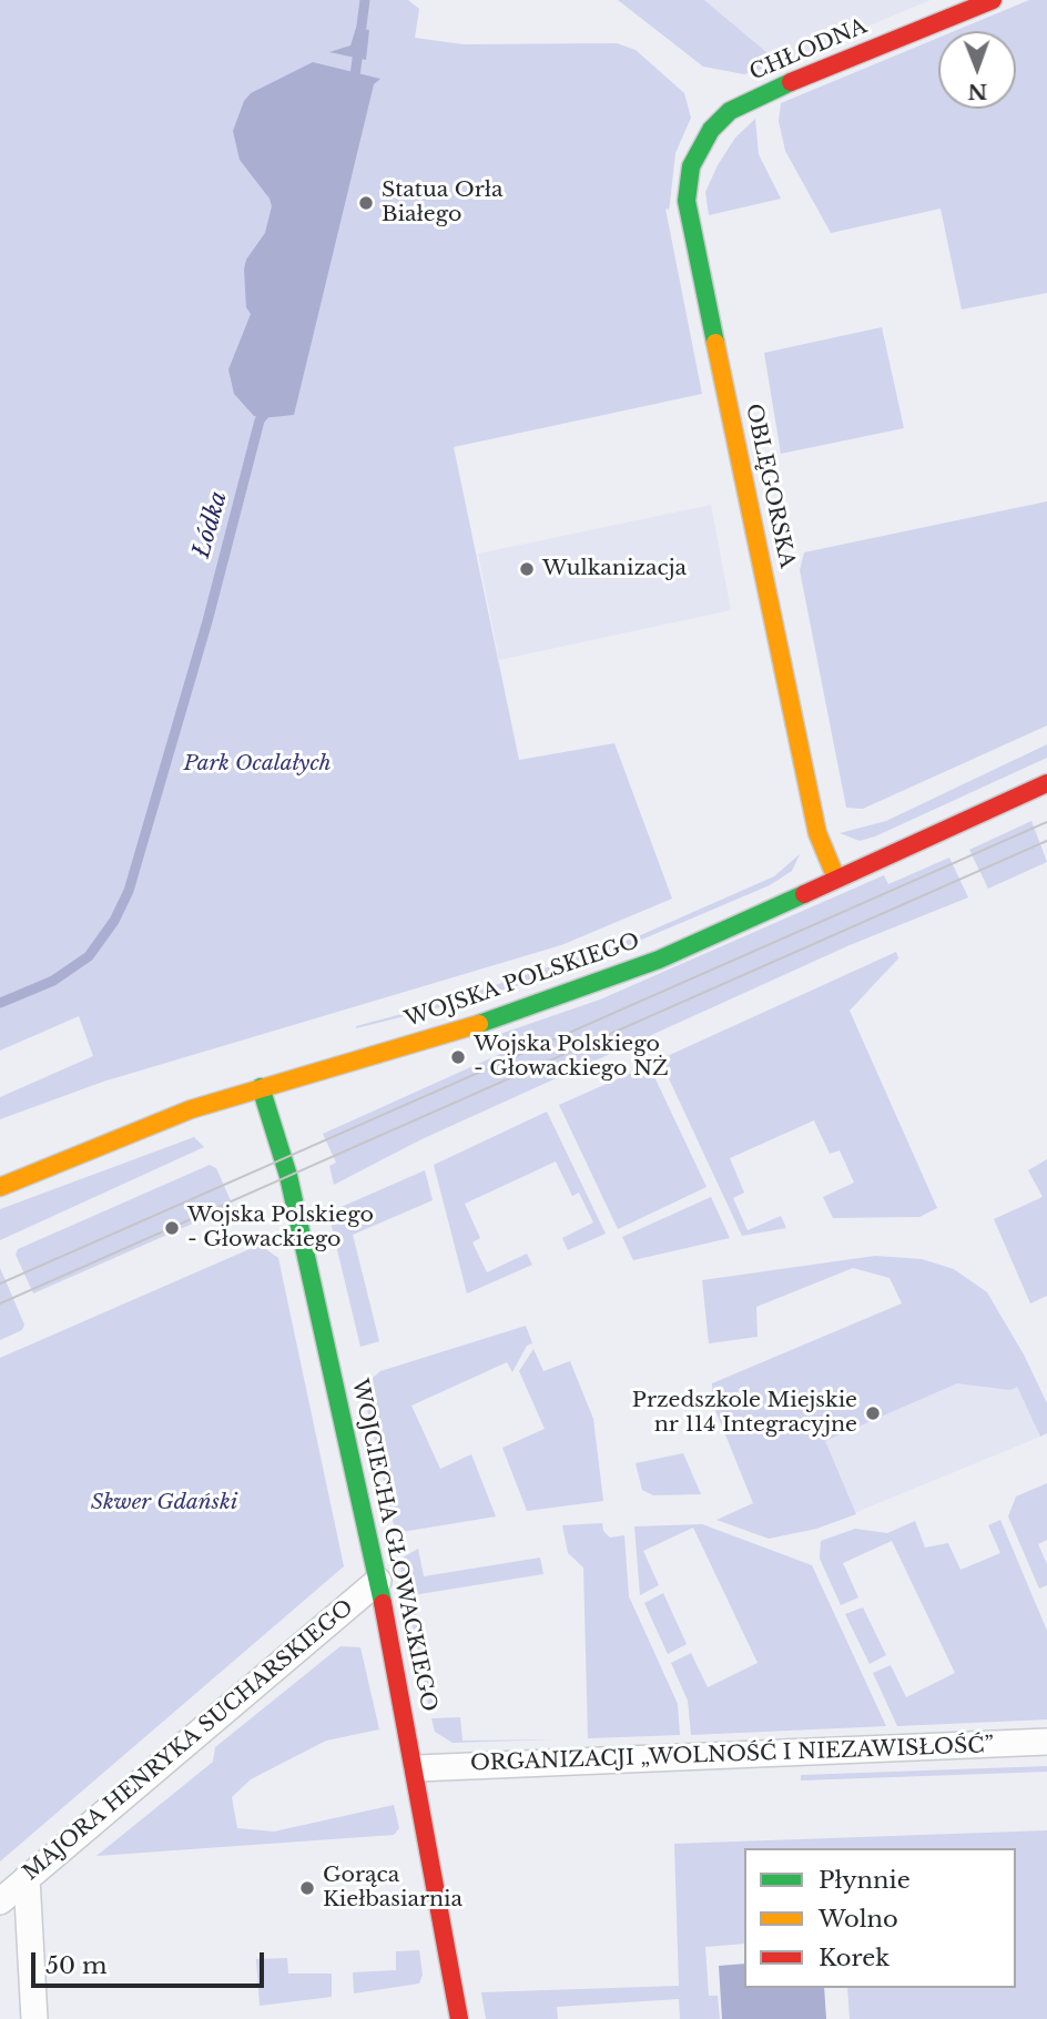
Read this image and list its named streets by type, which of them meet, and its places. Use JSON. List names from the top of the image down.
{
  "streets": {
    "street": [
      "CHŁODNA",
      "OBLĘGORSKA",
      "WOJSKA POLSKIEGO",
      "WOJCIECHA GŁOWACKIEGO",
      "MAJORA HENRYKA SUCHARSKIEGO",
      "ORGANIZACJI „WOLNOŚĆ I NIEZAWISŁOŚĆ”"
    ]
  },
  "crossings": [
    ["CHŁODNA", "OBLĘGORSKA"],
    ["OBLĘGORSKA", "WOJSKA POLSKIEGO"],
    ["WOJSKA POLSKIEGO", "WOJCIECHA GŁOWACKIEGO"],
    ["WOJCIECHA GŁOWACKIEGO", "MAJORA HENRYKA SUCHARSKIEGO"],
    ["WOJCIECHA GŁOWACKIEGO", "ORGANIZACJI „WOLNOŚĆ I NIEZAWISŁOŚĆ”"]
  ],
  "water": ["Łódka"],
  "parks": ["Park Ocalałych", "Skwer Gdański"],
  "places": [
    "Statua Orła Białego",
    "Wulkanizacja",
    "Wojska Polskiego - Głowackiego NŻ",
    "Wojska Polskiego - Głowackiego",
    "Przedszkole Miejskie nr 114 Integracyjne",
    "Gorąca Kiełbasiarnia"
  ],
  "legend": ["Płynnie", "Wolno", "Korek"],
  "scale_bar": "50 m",
  "north": "bottom"
}
